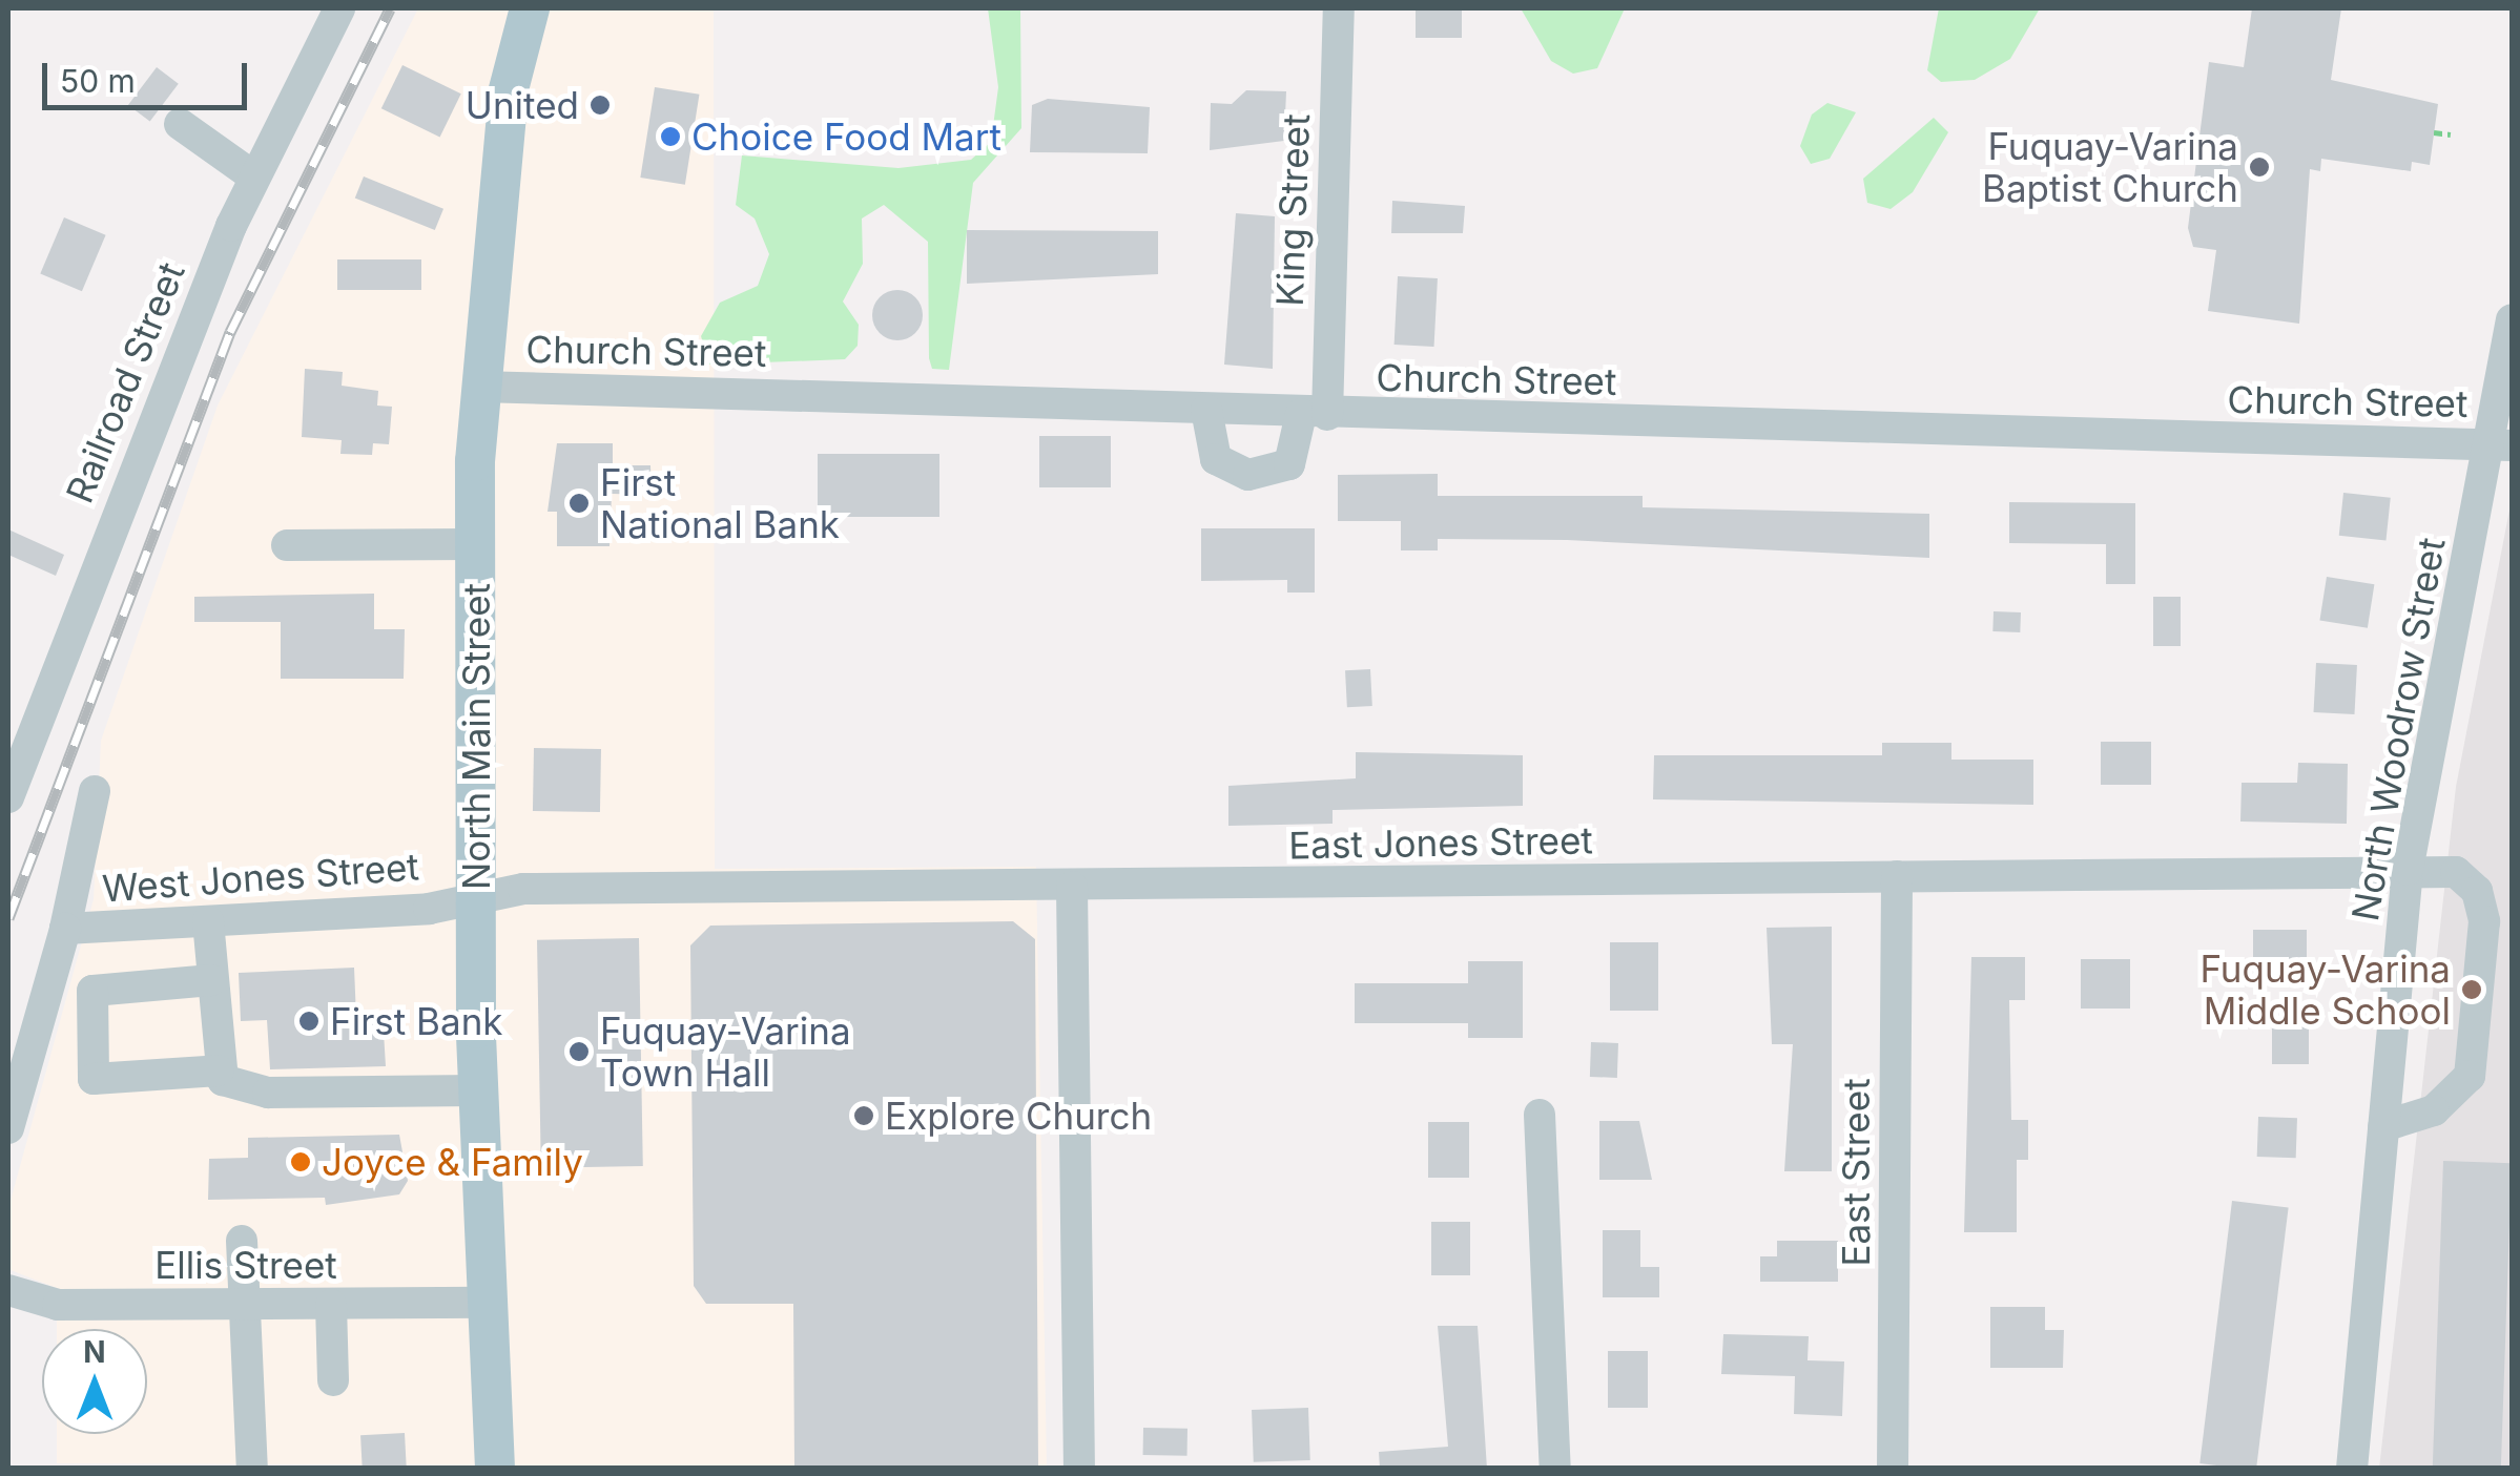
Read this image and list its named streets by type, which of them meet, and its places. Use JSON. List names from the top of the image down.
{
  "streets": {
    "main road": ["North Main Street"],
    "street": [
      "King Street",
      "Church Street",
      "Railroad Street",
      "North Woodrow Street",
      "East Jones Street",
      "West Jones Street",
      "East Street",
      "Ellis Street"
    ]
  },
  "crossings": [
    ["King Street", "Church Street"],
    ["Church Street", "North Woodrow Street"],
    ["Church Street", "North Main Street"],
    ["North Woodrow Street", "East Jones Street"],
    ["North Main Street", "East Jones Street"],
    ["North Main Street", "West Jones Street"],
    ["North Main Street", "Ellis Street"],
    ["East Jones Street", "West Jones Street"],
    ["East Jones Street", "East Street"]
  ],
  "places": [
    "United",
    "Choice Food Mart",
    "Fuquay-Varina Baptist Church",
    "First National Bank",
    "Fuquay-Varina Middle School",
    "First Bank",
    "Fuquay-Varina Town Hall",
    "Explore Church",
    "Joyce & Family"
  ],
  "scale_bar": "50 m",
  "north": "top"
}
